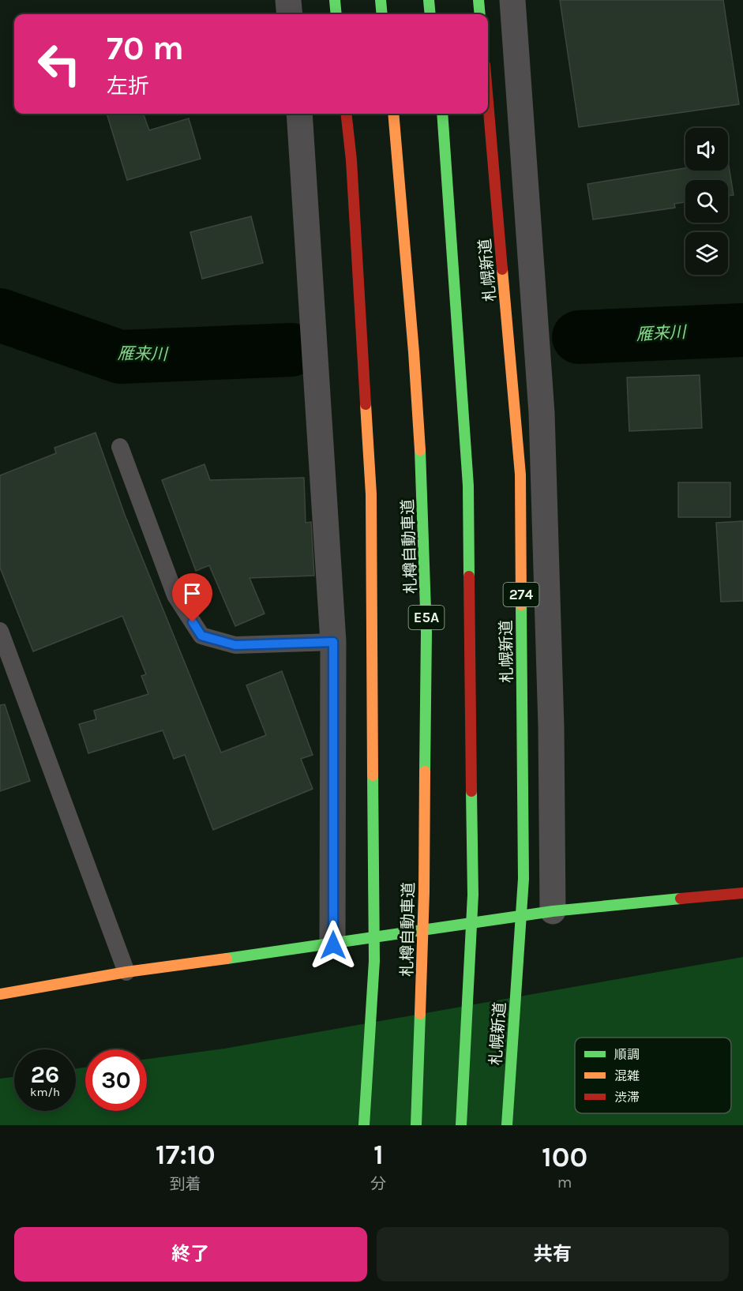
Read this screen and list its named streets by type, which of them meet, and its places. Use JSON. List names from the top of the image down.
{
  "streets": {
    "main road": [
      "札幌新道",
      "札樽自動車道",
      "274",
      "E5A"
    ]
  },
  "water": ["雁来川"],
  "legend": ["順調", "混雑", "渋滞"],
  "page": {
    "turn": ["70 m", "左折"],
    "speed": "26 km/h",
    "limit": "30",
    "eta": [
      "17:10",
      "到着",
      "1",
      "分",
      "100",
      "m"
    ],
    "buttons": ["終了", "共有"]
  }
}
